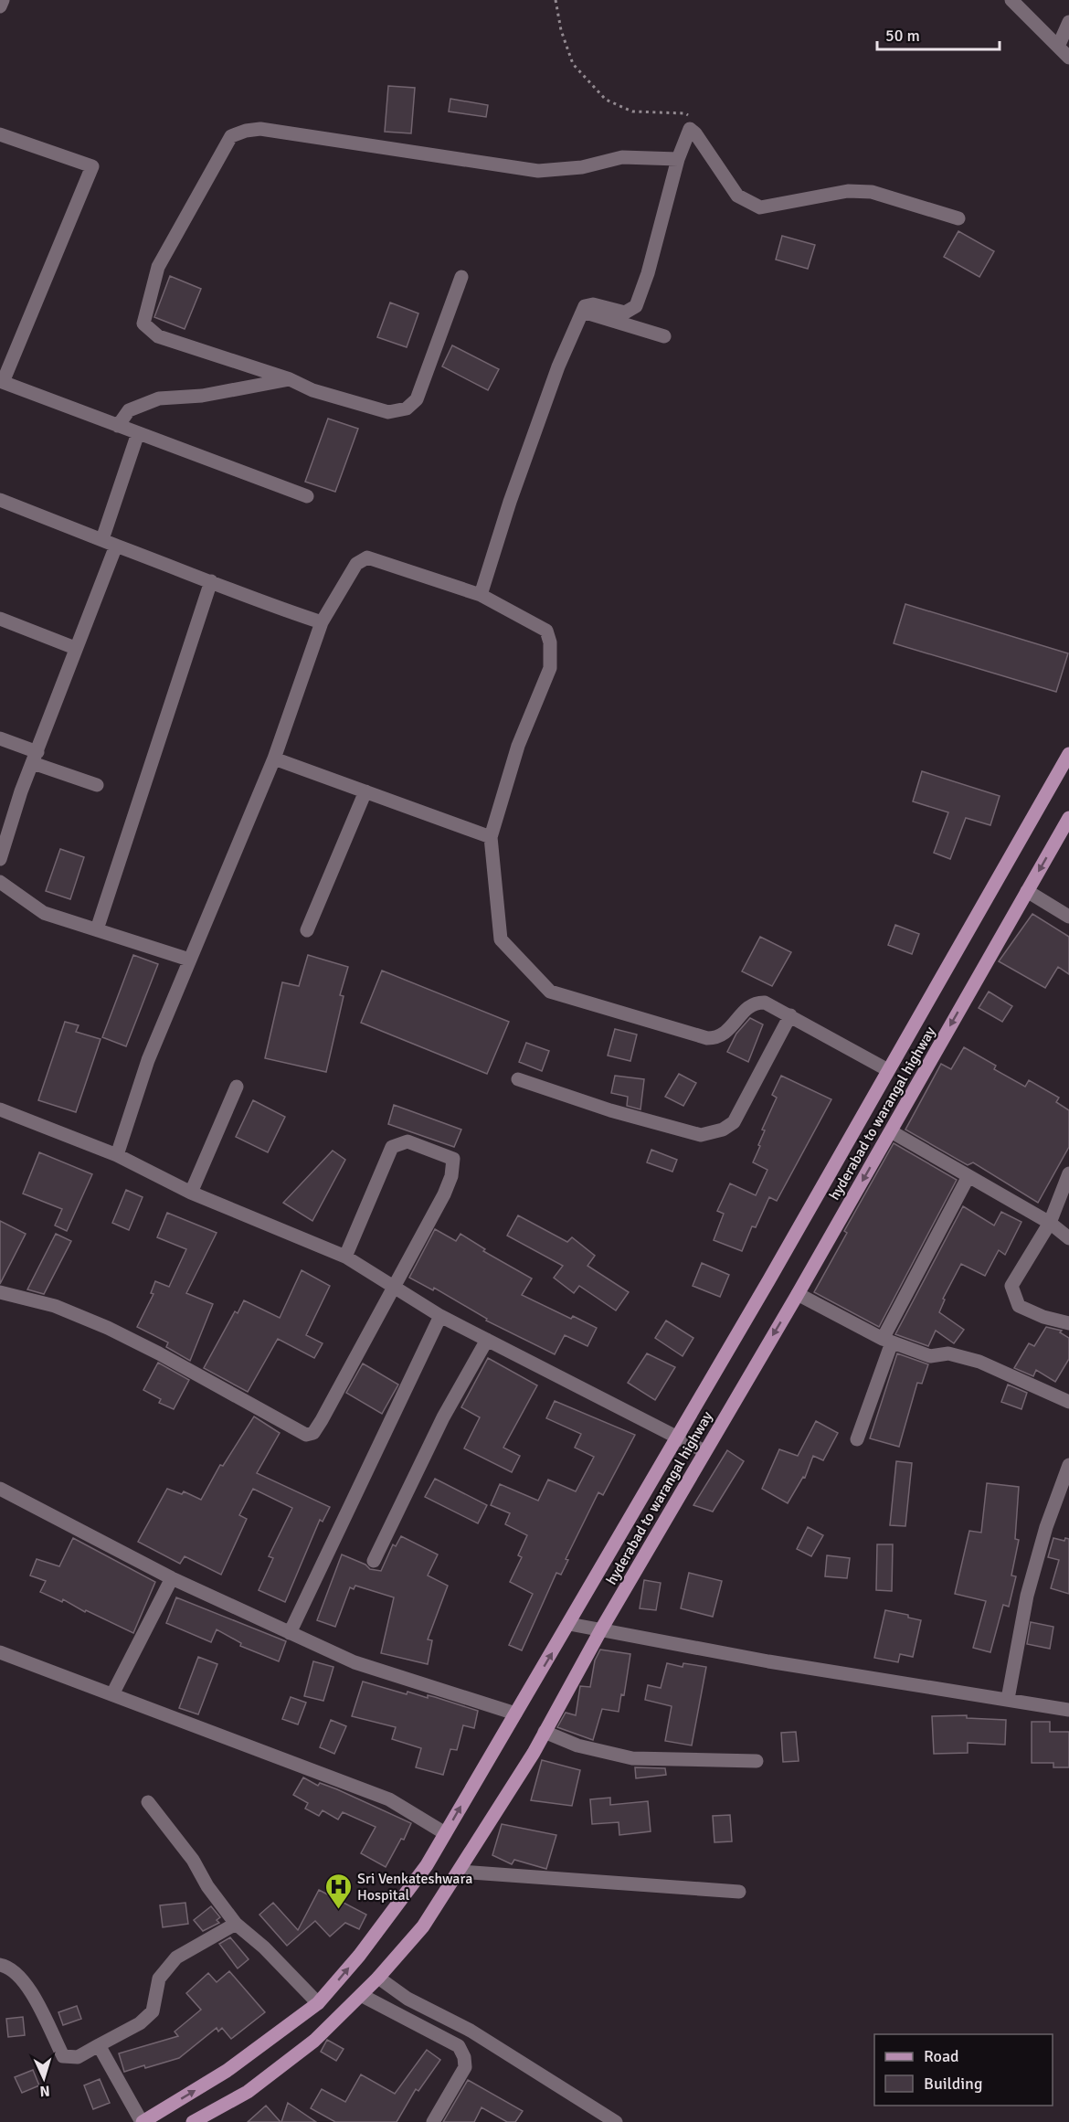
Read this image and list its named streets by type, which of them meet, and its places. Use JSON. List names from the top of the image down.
{
  "streets": {
    "main road": ["hyderabad to warangal highway"]
  },
  "places": {
    "hospital": ["Sri Venkateshwara Hospital"]
  },
  "legend": ["Road", "Building"],
  "scale_bar": "50 m",
  "north": "bottom"
}
